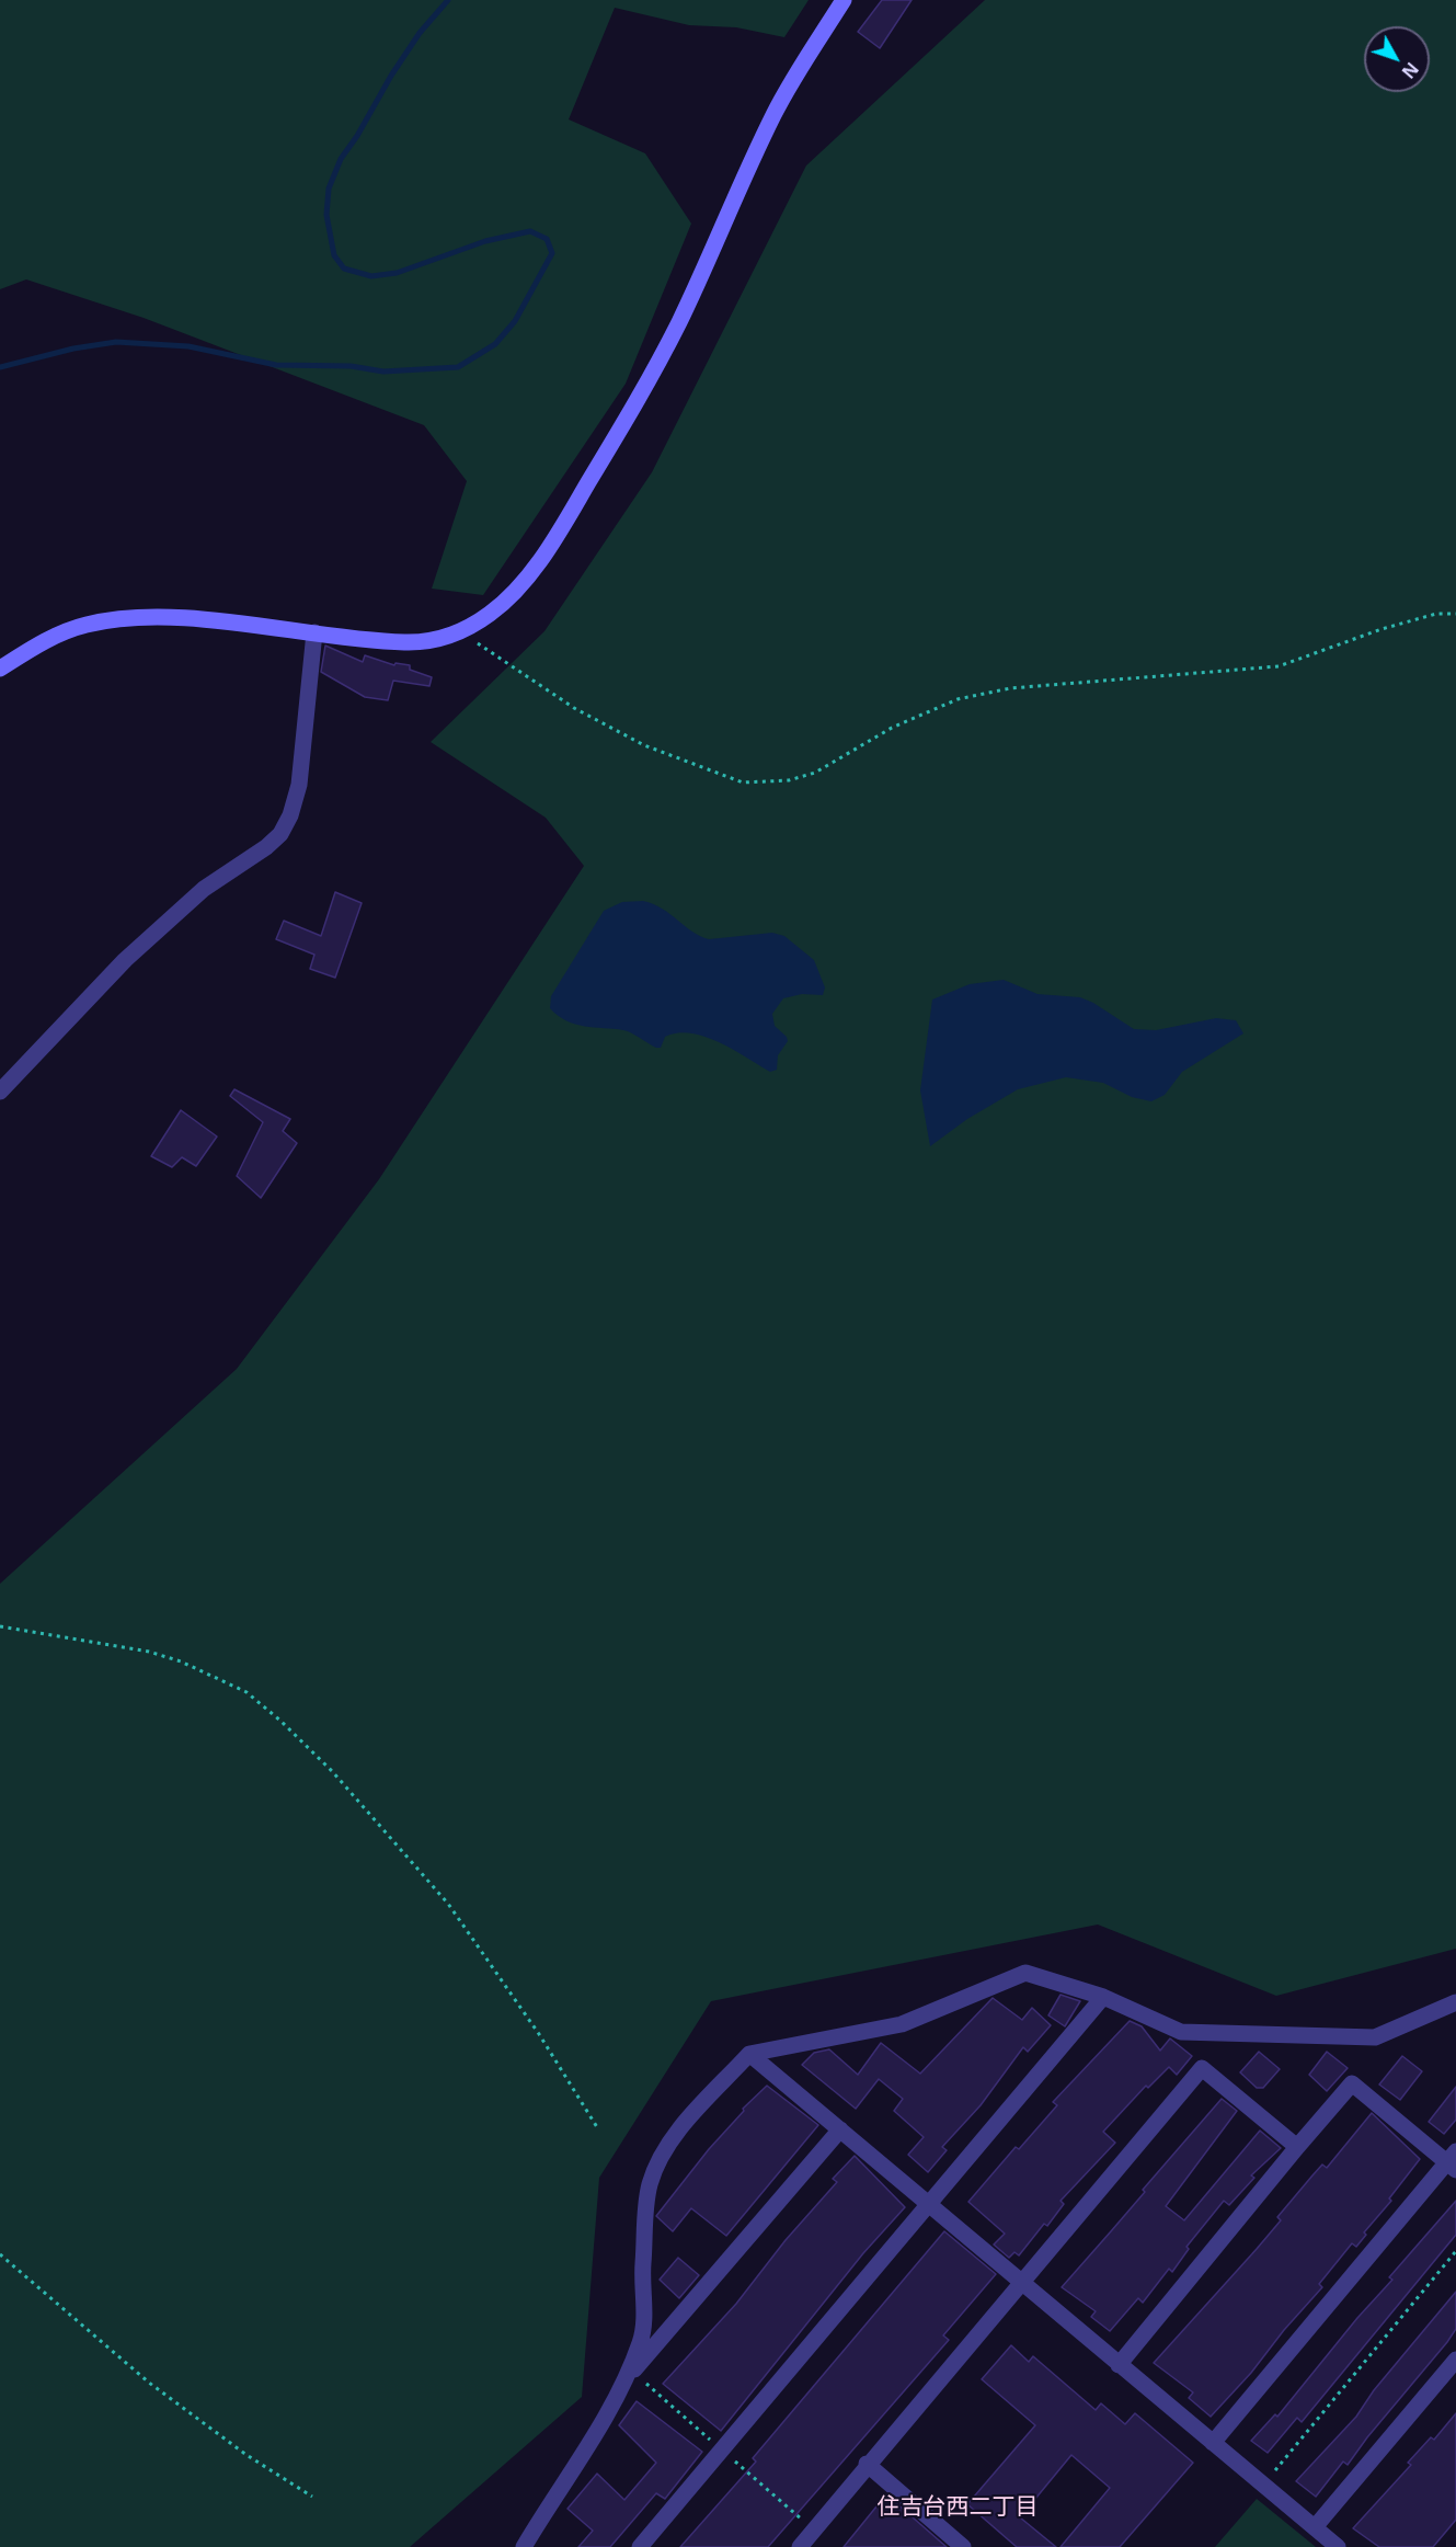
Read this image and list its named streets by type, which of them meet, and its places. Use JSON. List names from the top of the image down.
{
  "districts": ["住吉台西二丁目"],
  "north": "bottom right"
}
